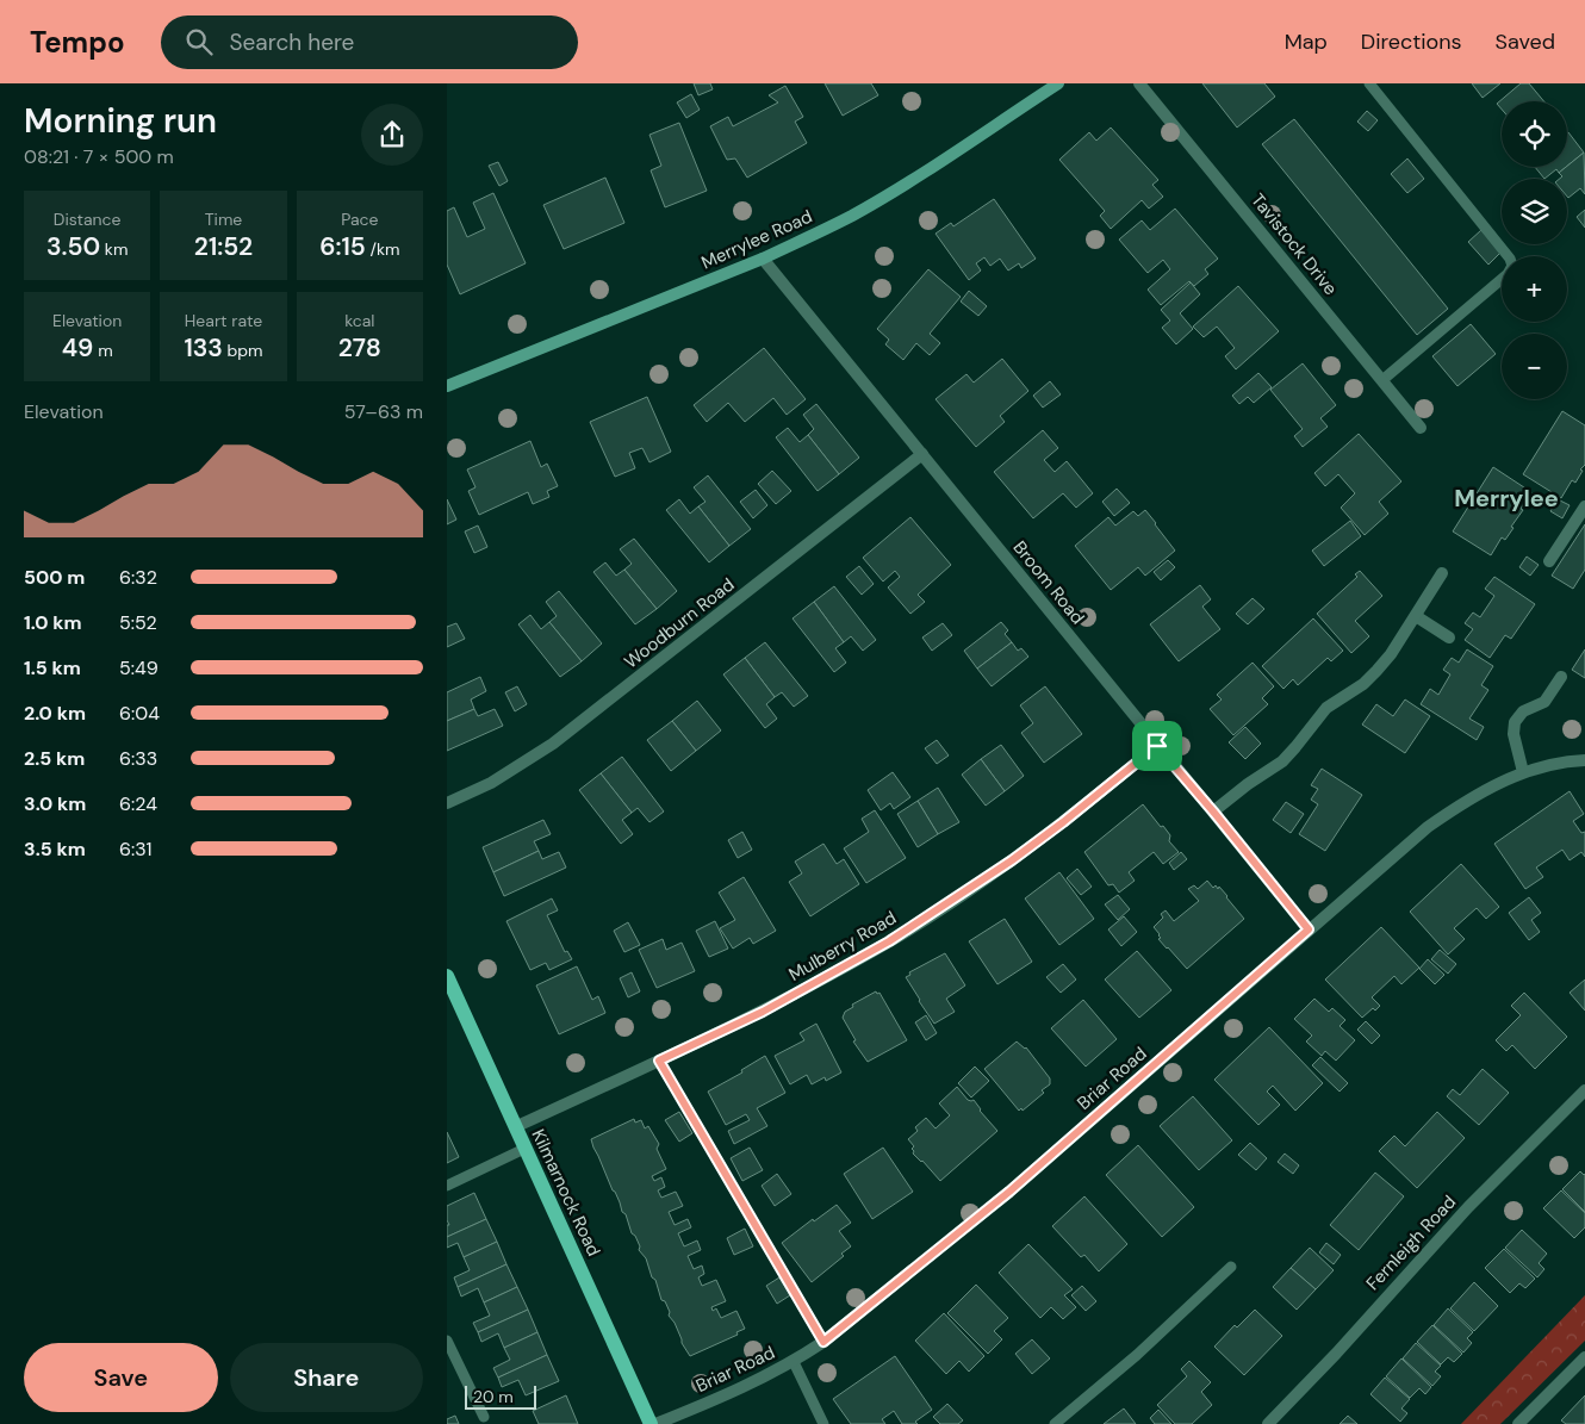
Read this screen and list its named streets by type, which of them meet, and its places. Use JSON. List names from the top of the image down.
{
  "streets": {
    "main road": ["Merrylee Road", "Kilmarnock Road"],
    "street": [
      "Tavistock Drive",
      "Broom Road",
      "Woodburn Road",
      "Mulberry Road",
      "Briar Road",
      "Fernleigh Road"
    ]
  },
  "crossings": [
    ["Merrylee Road", "Broom Road"],
    ["Broom Road", "Woodburn Road"],
    ["Broom Road", "Mulberry Road"],
    ["Broom Road", "Briar Road"],
    ["Mulberry Road", "Kilmarnock Road"]
  ],
  "districts": ["Merrylee"],
  "scale_bar": "20 m",
  "page": {
    "header": "Tempo",
    "search": "Search here",
    "nav": ["Map", "Directions", "Saved"],
    "heading": ["Morning run", "08:21 · 7 × 500 m"],
    "map_buttons": ["+", "−"],
    "stats": [
      ["Distance", "3.50 km"],
      ["Time", "21:52"],
      ["Pace", "6:15 /km"],
      ["Elevation", "49 m"],
      ["Heart rate", "133 bpm"],
      ["kcal", "278"]
    ],
    "chart": ["Elevation", "57–63 m"],
    "list": [
      {
        "name": "500 m",
        "note": "6:32"
      },
      {
        "name": "1.0 km",
        "note": "5:52"
      },
      {
        "name": "1.5 km",
        "note": "5:49"
      },
      {
        "name": "2.0 km",
        "note": "6:04"
      },
      {
        "name": "2.5 km",
        "note": "6:33"
      },
      {
        "name": "3.0 km",
        "note": "6:24"
      },
      {
        "name": "3.5 km",
        "note": "6:31"
      }
    ],
    "buttons": ["Save", "Share"],
    "scale": "20 m"
  }
}
